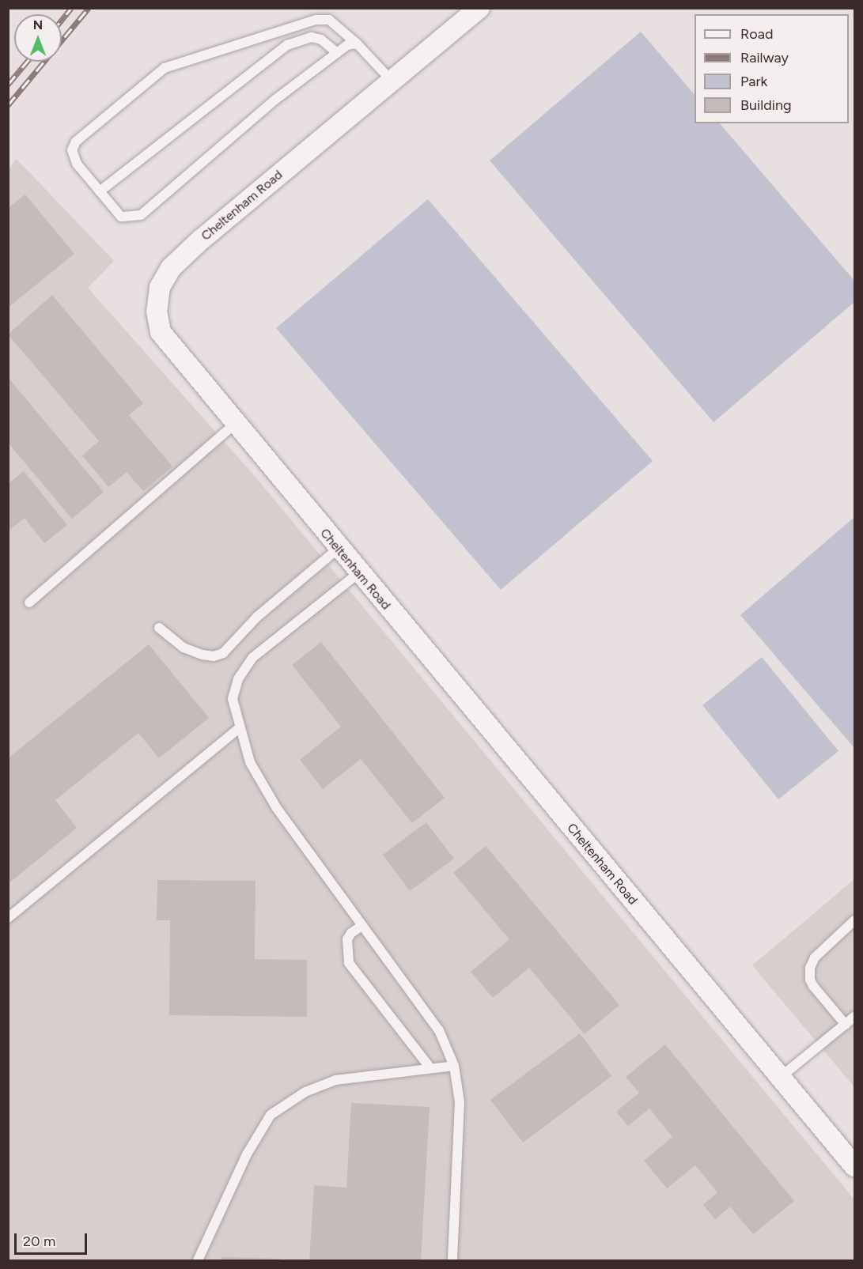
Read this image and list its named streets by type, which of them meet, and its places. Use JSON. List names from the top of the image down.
{
  "streets": {
    "street": ["Cheltenham Road"]
  },
  "legend": [
    "Road",
    "Railway",
    "Park",
    "Building"
  ],
  "scale_bar": "20 m",
  "north": "top"
}
